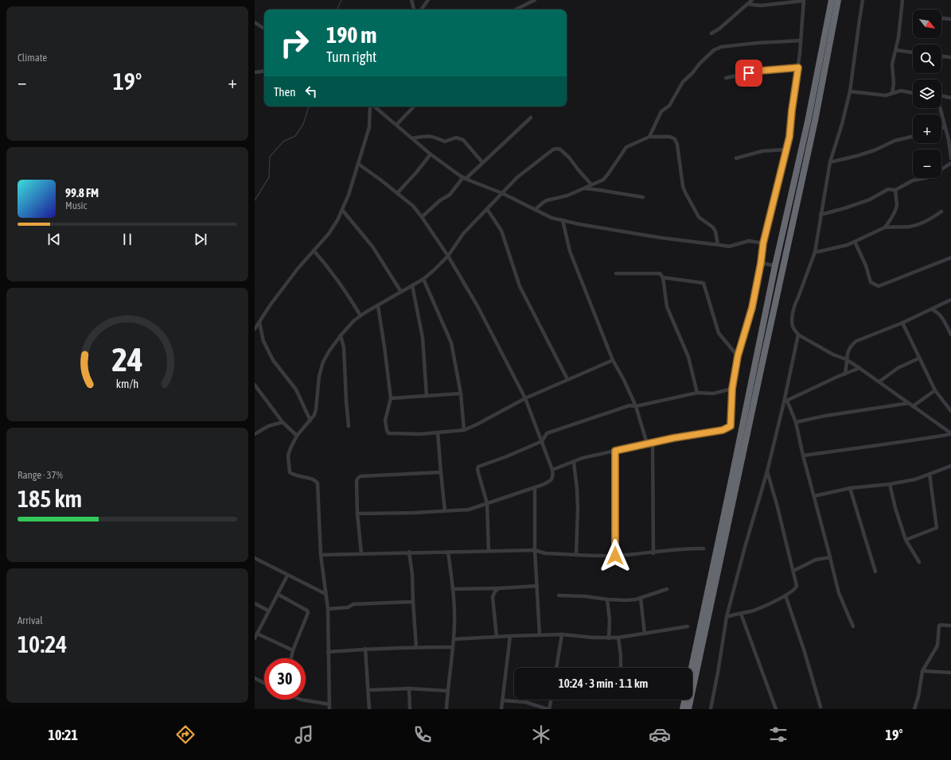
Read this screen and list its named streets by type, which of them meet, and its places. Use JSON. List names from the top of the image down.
{
  "north": "bottom right",
  "page": {
    "tile": [
      "Climate",
      ["Range · 37%", "185 km"],
      ["Arrival", "10:24"]
    ],
    "map_buttons": ["+", "−"],
    "turn": ["190 m", "Turn right"],
    "heat": ["−", "19°", "+"],
    "then": "Then",
    "song": ["99.8 FM", "Music"],
    "limit": "30",
    "trip": "10:24 · 3 min · 1.1 km",
    "tabs": ["10:21", "19°"],
    "gauge": ["24", "km/h"]
  }
}
